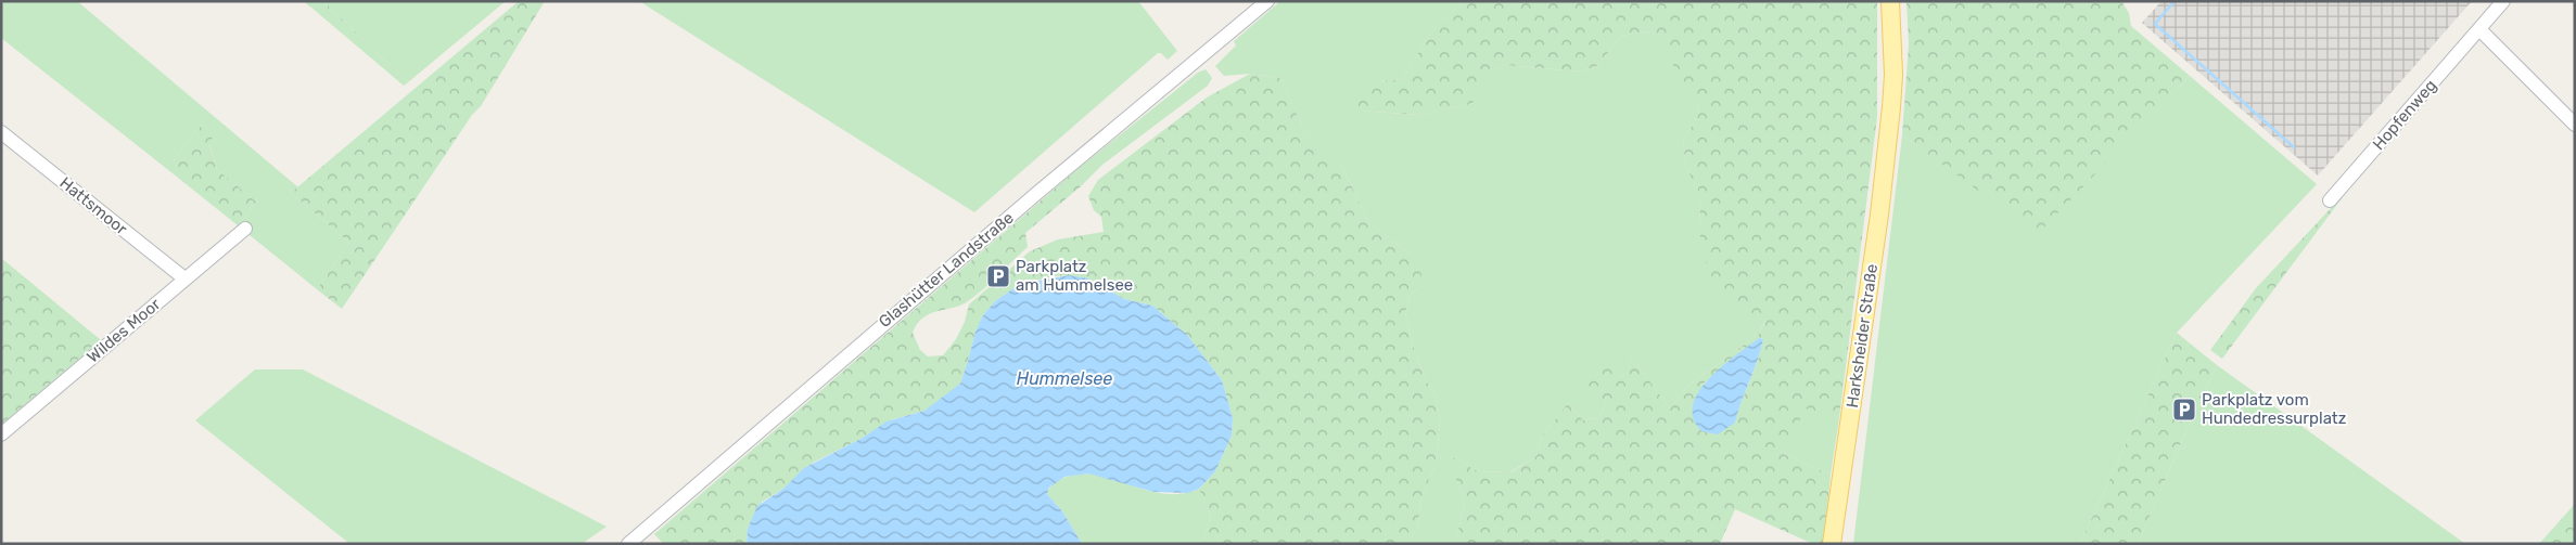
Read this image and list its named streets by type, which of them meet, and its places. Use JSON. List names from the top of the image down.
{
  "streets": {
    "main road": ["Harksheider Straße"],
    "street": [
      "Hopfenweg",
      "Hattsmoor",
      "Glashütter Landstraße",
      "Wildes Moor"
    ]
  },
  "crossings": [
    ["Hattsmoor", "Wildes Moor"]
  ],
  "water": ["Hummelsee"],
  "places": {
    "parking": ["Parkplatz am Hummelsee", "Parkplatz vom Hundedressurplatz"]
  }
}
